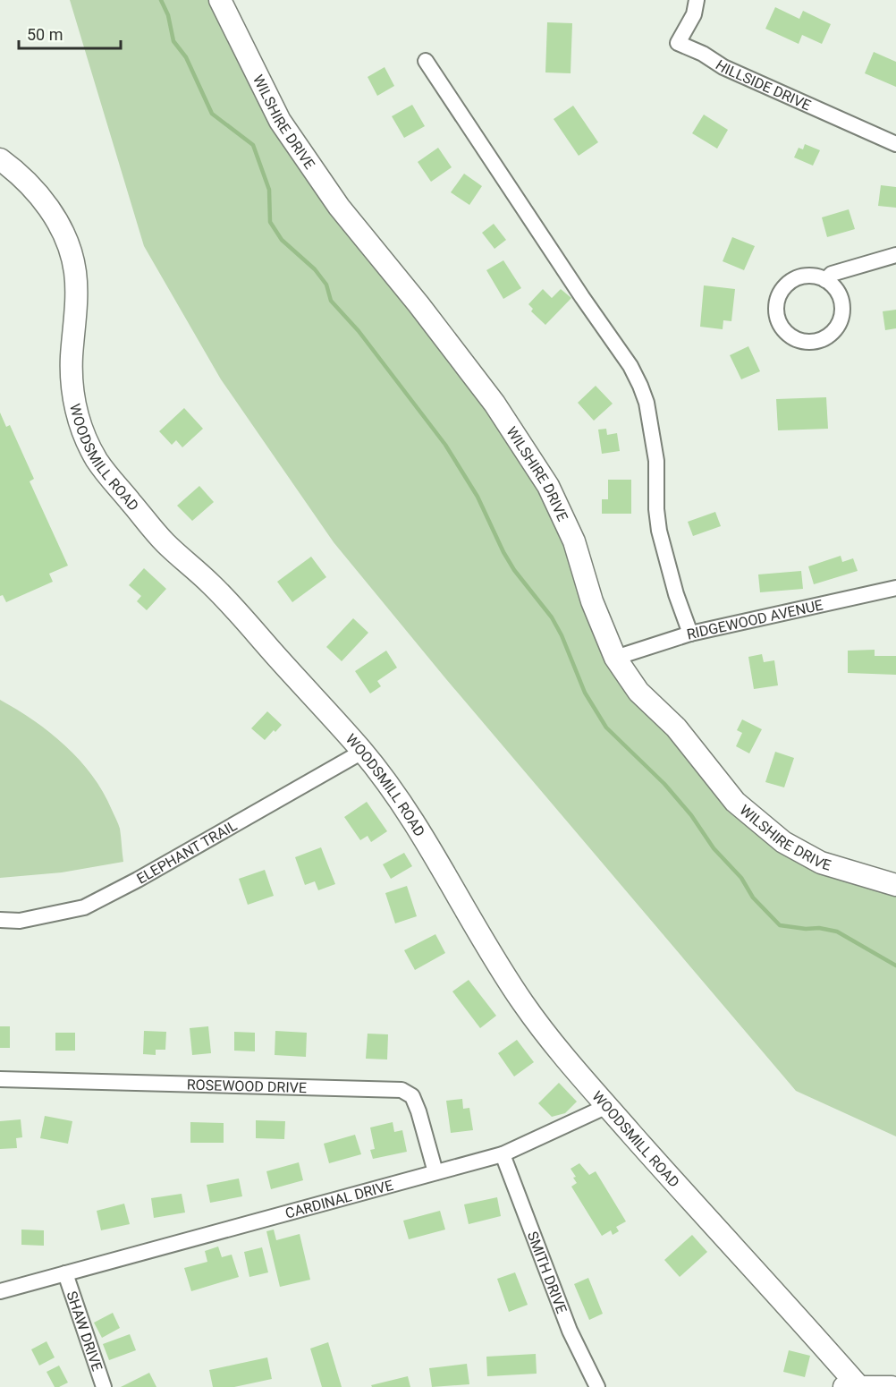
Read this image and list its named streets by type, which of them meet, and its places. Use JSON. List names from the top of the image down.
{
  "streets": {
    "street": [
      "HILLSIDE DRIVE",
      "WILSHIRE DRIVE",
      "WOODSMILL ROAD",
      "RIDGEWOOD AVENUE",
      "ELEPHANT TRAIL",
      "ROSEWOOD DRIVE",
      "CARDINAL DRIVE",
      "SMITH DRIVE",
      "SHAW DRIVE"
    ]
  },
  "crossings": [
    ["WILSHIRE DRIVE", "RIDGEWOOD AVENUE"],
    ["WOODSMILL ROAD", "ELEPHANT TRAIL"],
    ["WOODSMILL ROAD", "CARDINAL DRIVE"],
    ["ROSEWOOD DRIVE", "CARDINAL DRIVE"],
    ["CARDINAL DRIVE", "SMITH DRIVE"],
    ["CARDINAL DRIVE", "SHAW DRIVE"]
  ],
  "scale_bar": "50 m"
}
